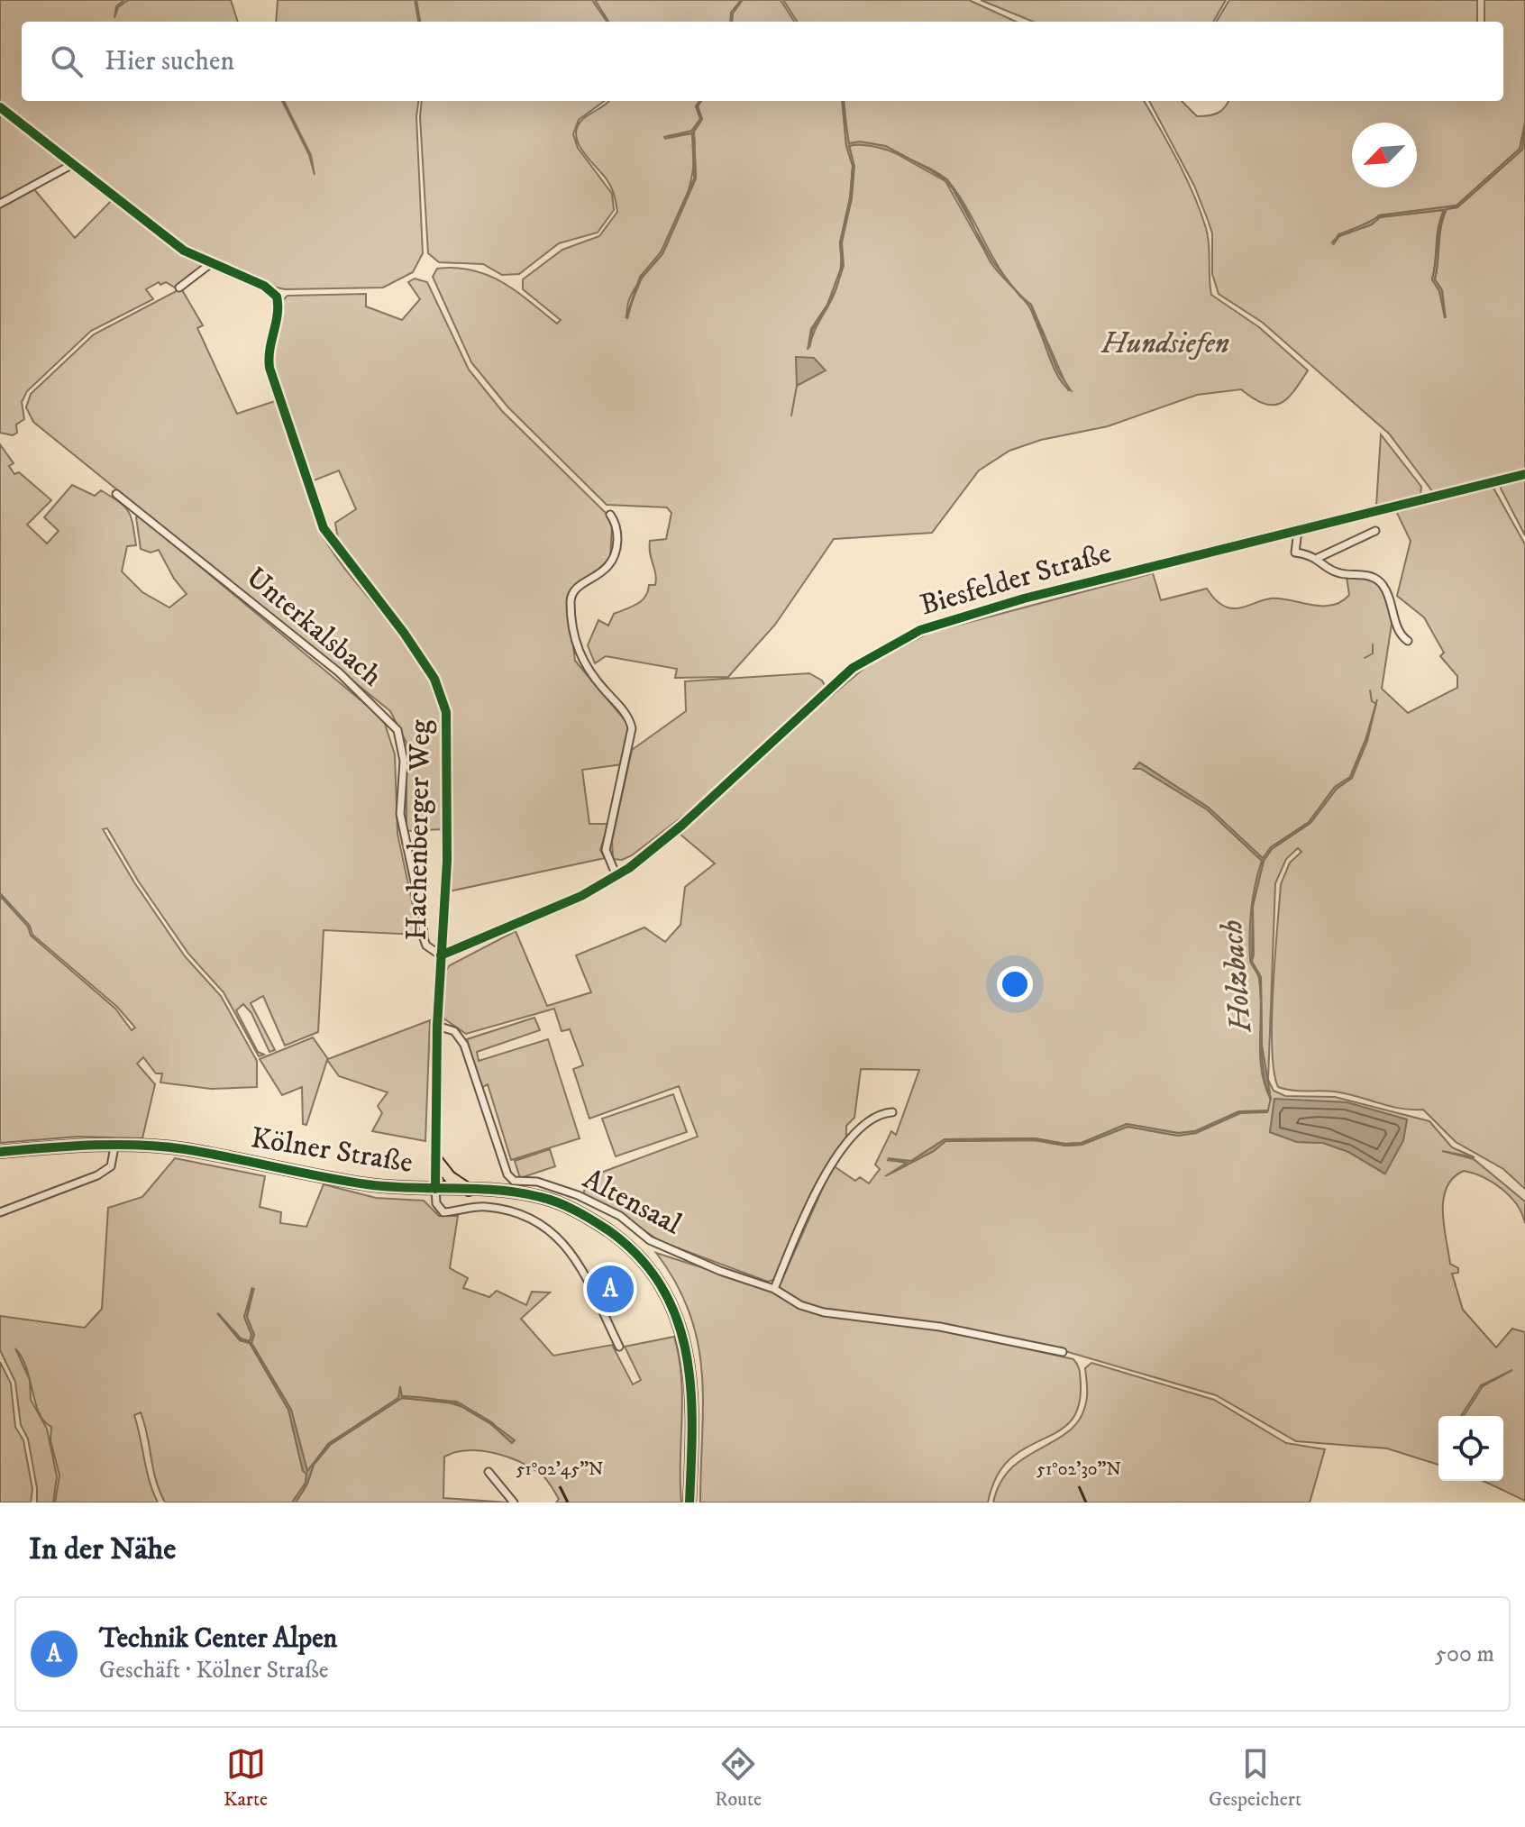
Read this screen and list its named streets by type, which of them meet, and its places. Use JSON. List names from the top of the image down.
{
  "streets": {
    "main road": ["Kölner Straße"],
    "street": [
      "Biesfelder Straße",
      "Unterkalsbach",
      "Hachenberger Weg",
      "Altensaal"
    ]
  },
  "crossings": [
    ["Biesfelder Straße", "Unterkalsbach"],
    ["Biesfelder Straße", "Hachenberger Weg"],
    ["Unterkalsbach", "Hachenberger Weg"],
    ["Hachenberger Weg", "Kölner Straße"],
    ["Hachenberger Weg", "Altensaal"]
  ],
  "water": ["Holzbach"],
  "parks": ["Hundsiefen"],
  "north": "bottom left",
  "page": {
    "search": "Hier suchen",
    "pins": "A",
    "heading": "In der Nähe",
    "list": [
      {
        "mark": "A",
        "name": "Technik Center Alpen",
        "note": "Geschäft · Kölner Straße",
        "value": "500 m"
      }
    ],
    "nav": ["Karte", "Route", "Gespeichert"]
  },
  "coordinates": ["51°02'45\"N", "51°02'30\"N"]
}
